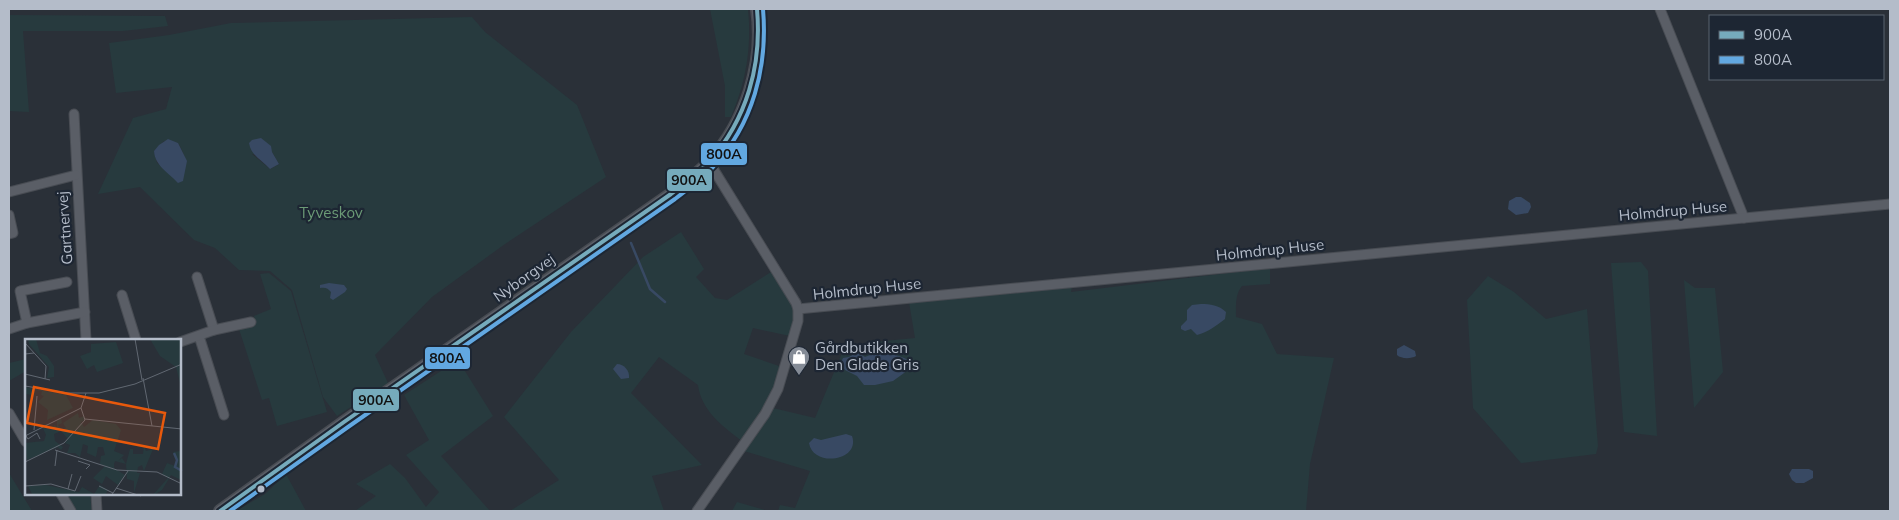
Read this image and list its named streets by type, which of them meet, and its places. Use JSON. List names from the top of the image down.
{
  "streets": {
    "street": ["Holmdrup Huse", "Gartnervej", "Nyborgvej"]
  },
  "parks": ["Tyveskov"],
  "places": {
    "shop": ["Gårdbutikken Den Glade Gris"]
  },
  "lines": ["transit line 900A", "transit line 800A"],
  "legend": ["900A", "800A"]
}
